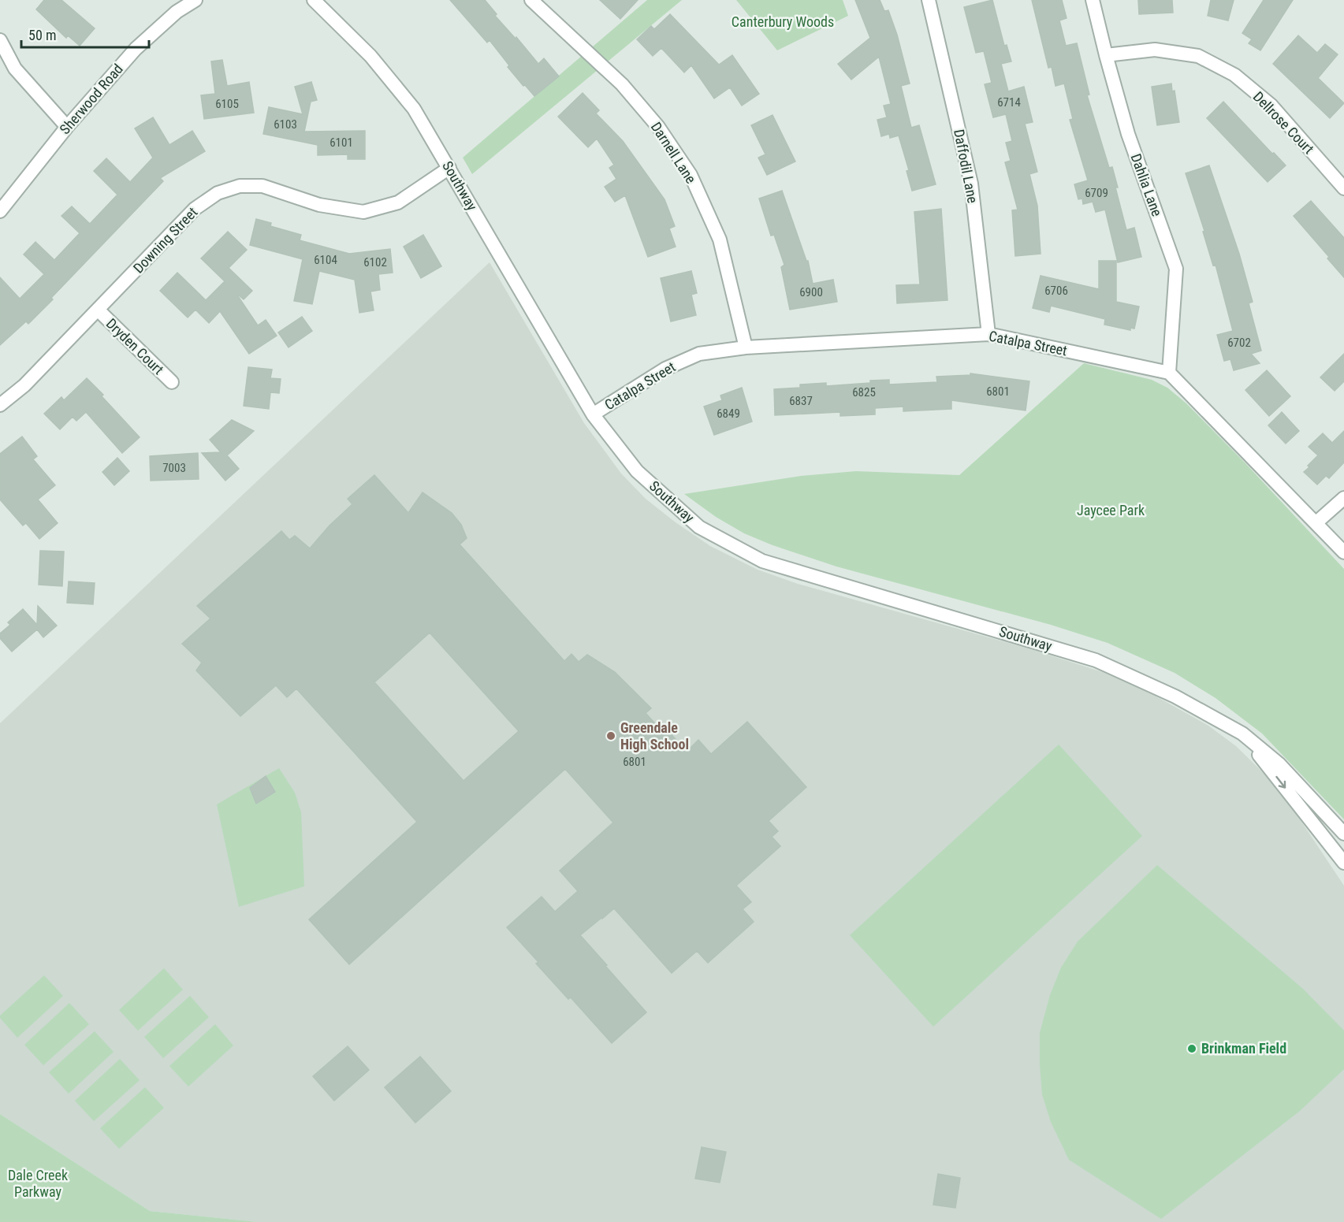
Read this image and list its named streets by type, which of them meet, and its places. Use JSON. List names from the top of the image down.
{
  "streets": {
    "street": [
      "Sherwood Road",
      "Dellrose Court",
      "Darnell Lane",
      "Daffodil Lane",
      "Dahlia Lane",
      "Southway",
      "Downing Street",
      "Catalpa Street",
      "Dryden Court"
    ]
  },
  "crossings": [
    ["Dellrose Court", "Dahlia Lane"],
    ["Darnell Lane", "Catalpa Street"],
    ["Daffodil Lane", "Catalpa Street"],
    ["Dahlia Lane", "Catalpa Street"],
    ["Southway", "Downing Street"],
    ["Southway", "Catalpa Street"],
    ["Downing Street", "Dryden Court"]
  ],
  "parks": ["Canterbury Woods", "Jaycee Park", "Dale Creek Parkway"],
  "places": ["Greendale High School", "Brinkman Field"],
  "house_numbers": [
    "6714",
    "6105",
    "6103",
    "6101",
    "6709",
    "6104",
    "6102",
    "6706",
    "6900",
    "6702",
    "6801",
    "6825",
    "6837",
    "6849",
    "7003",
    "6801"
  ],
  "scale_bar": "50 m"
}
